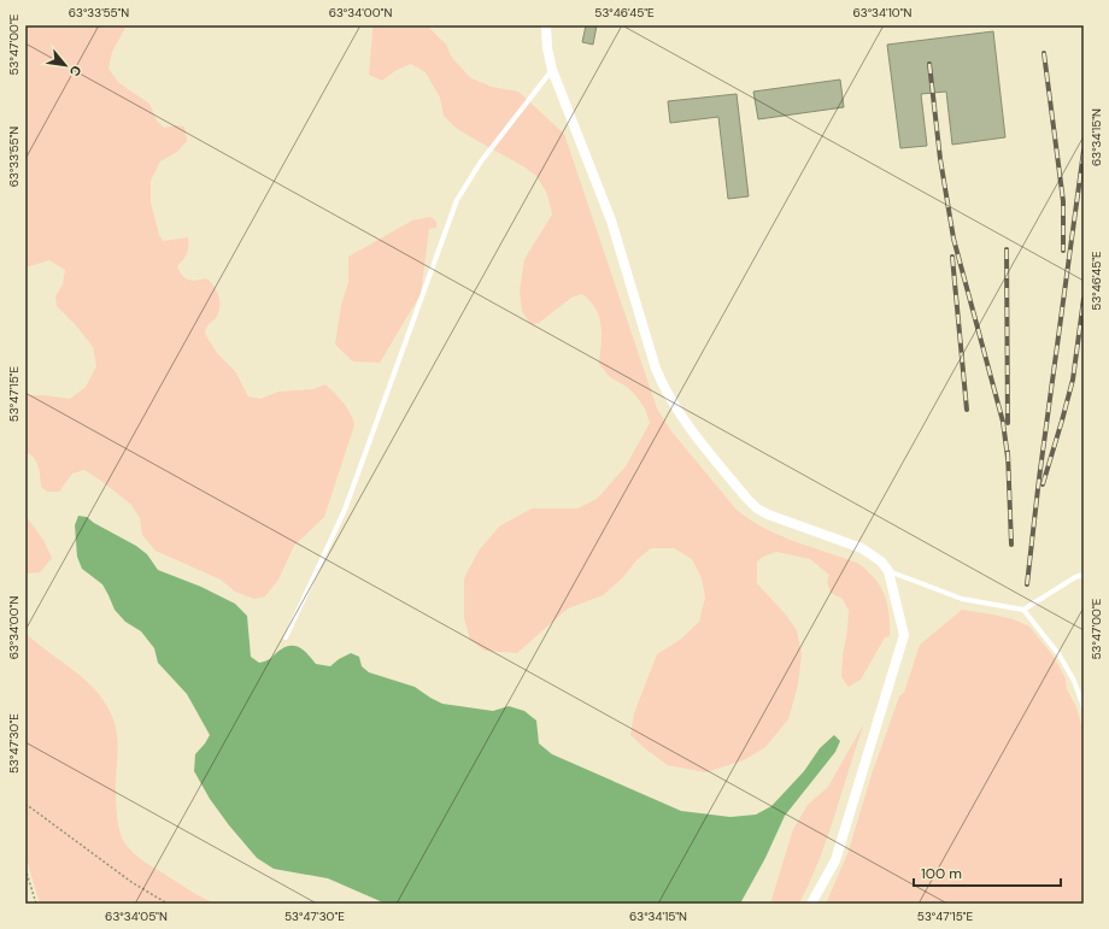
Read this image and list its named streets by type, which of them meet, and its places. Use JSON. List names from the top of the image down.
{
  "scale_bar": "100 m",
  "north": "bottom right",
  "coordinates": [
    "63°33'55\"N",
    "63°34'00\"N",
    "53°46'45\"E",
    "63°34'10\"N",
    "53°47'00\"E",
    "63°34'15\"N",
    "53°47'15\"E",
    "53°47'30\"E",
    "63°34'05\"N"
  ]
}
